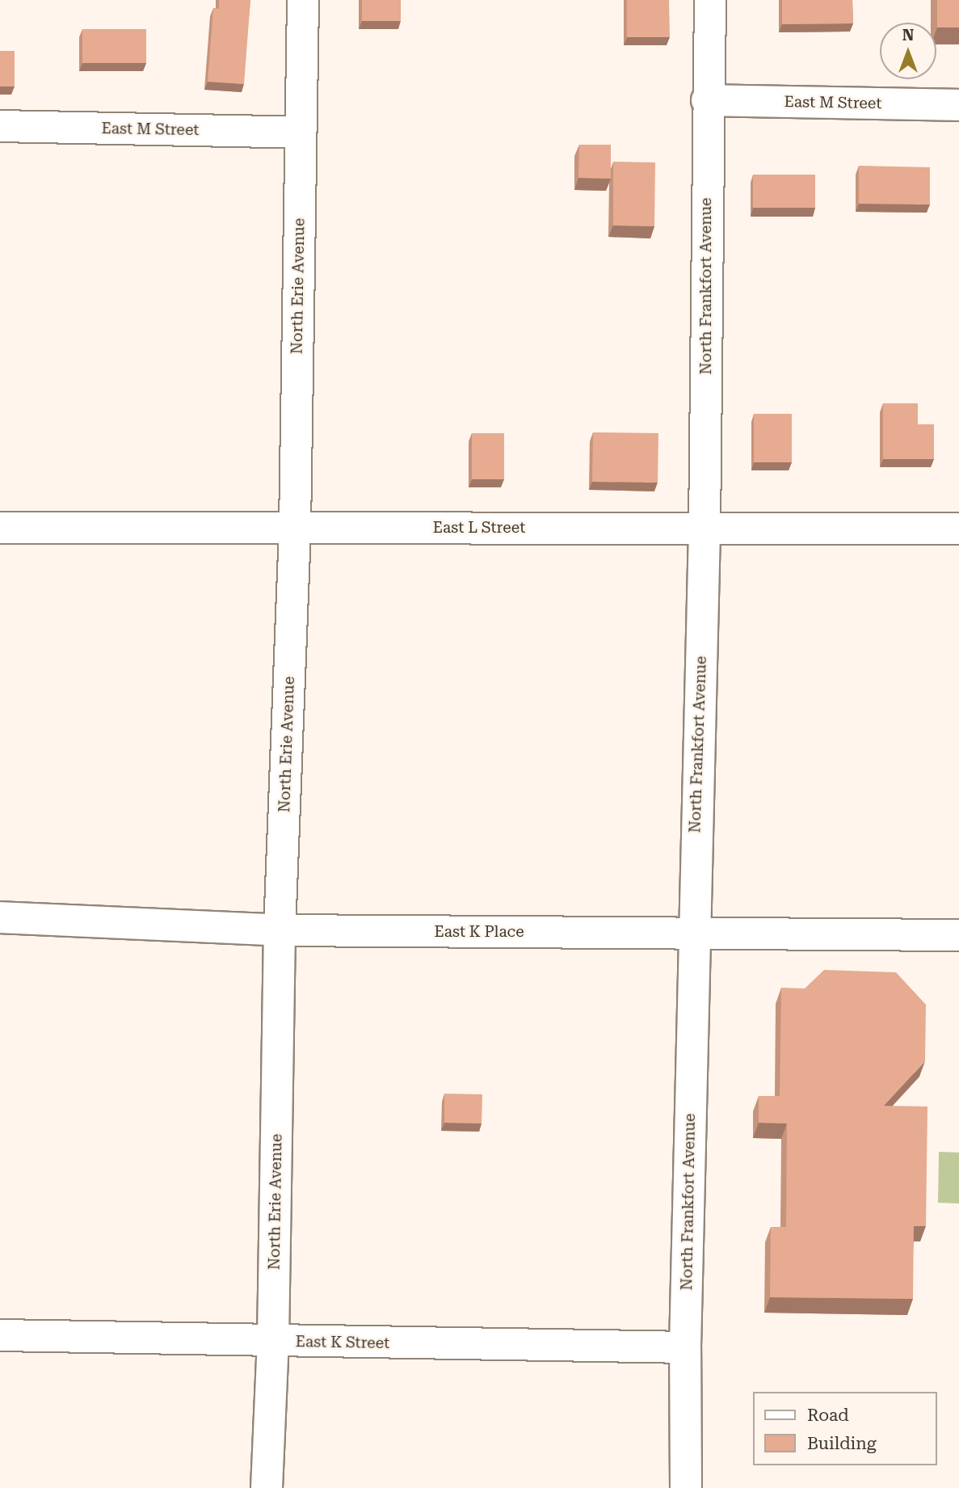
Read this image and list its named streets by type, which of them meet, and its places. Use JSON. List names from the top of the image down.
{
  "streets": {
    "street": [
      "East M Street",
      "North Erie Avenue",
      "North Frankfort Avenue",
      "East L Street",
      "East K Place",
      "East K Street"
    ]
  },
  "crossings": [
    ["East M Street", "North Erie Avenue"],
    ["East M Street", "North Frankfort Avenue"],
    ["North Erie Avenue", "East L Street"],
    ["North Erie Avenue", "East K Place"],
    ["North Erie Avenue", "East K Street"],
    ["North Frankfort Avenue", "East L Street"],
    ["North Frankfort Avenue", "East K Place"],
    ["North Frankfort Avenue", "East K Street"]
  ],
  "legend": ["Road", "Building"],
  "north": "top"
}
